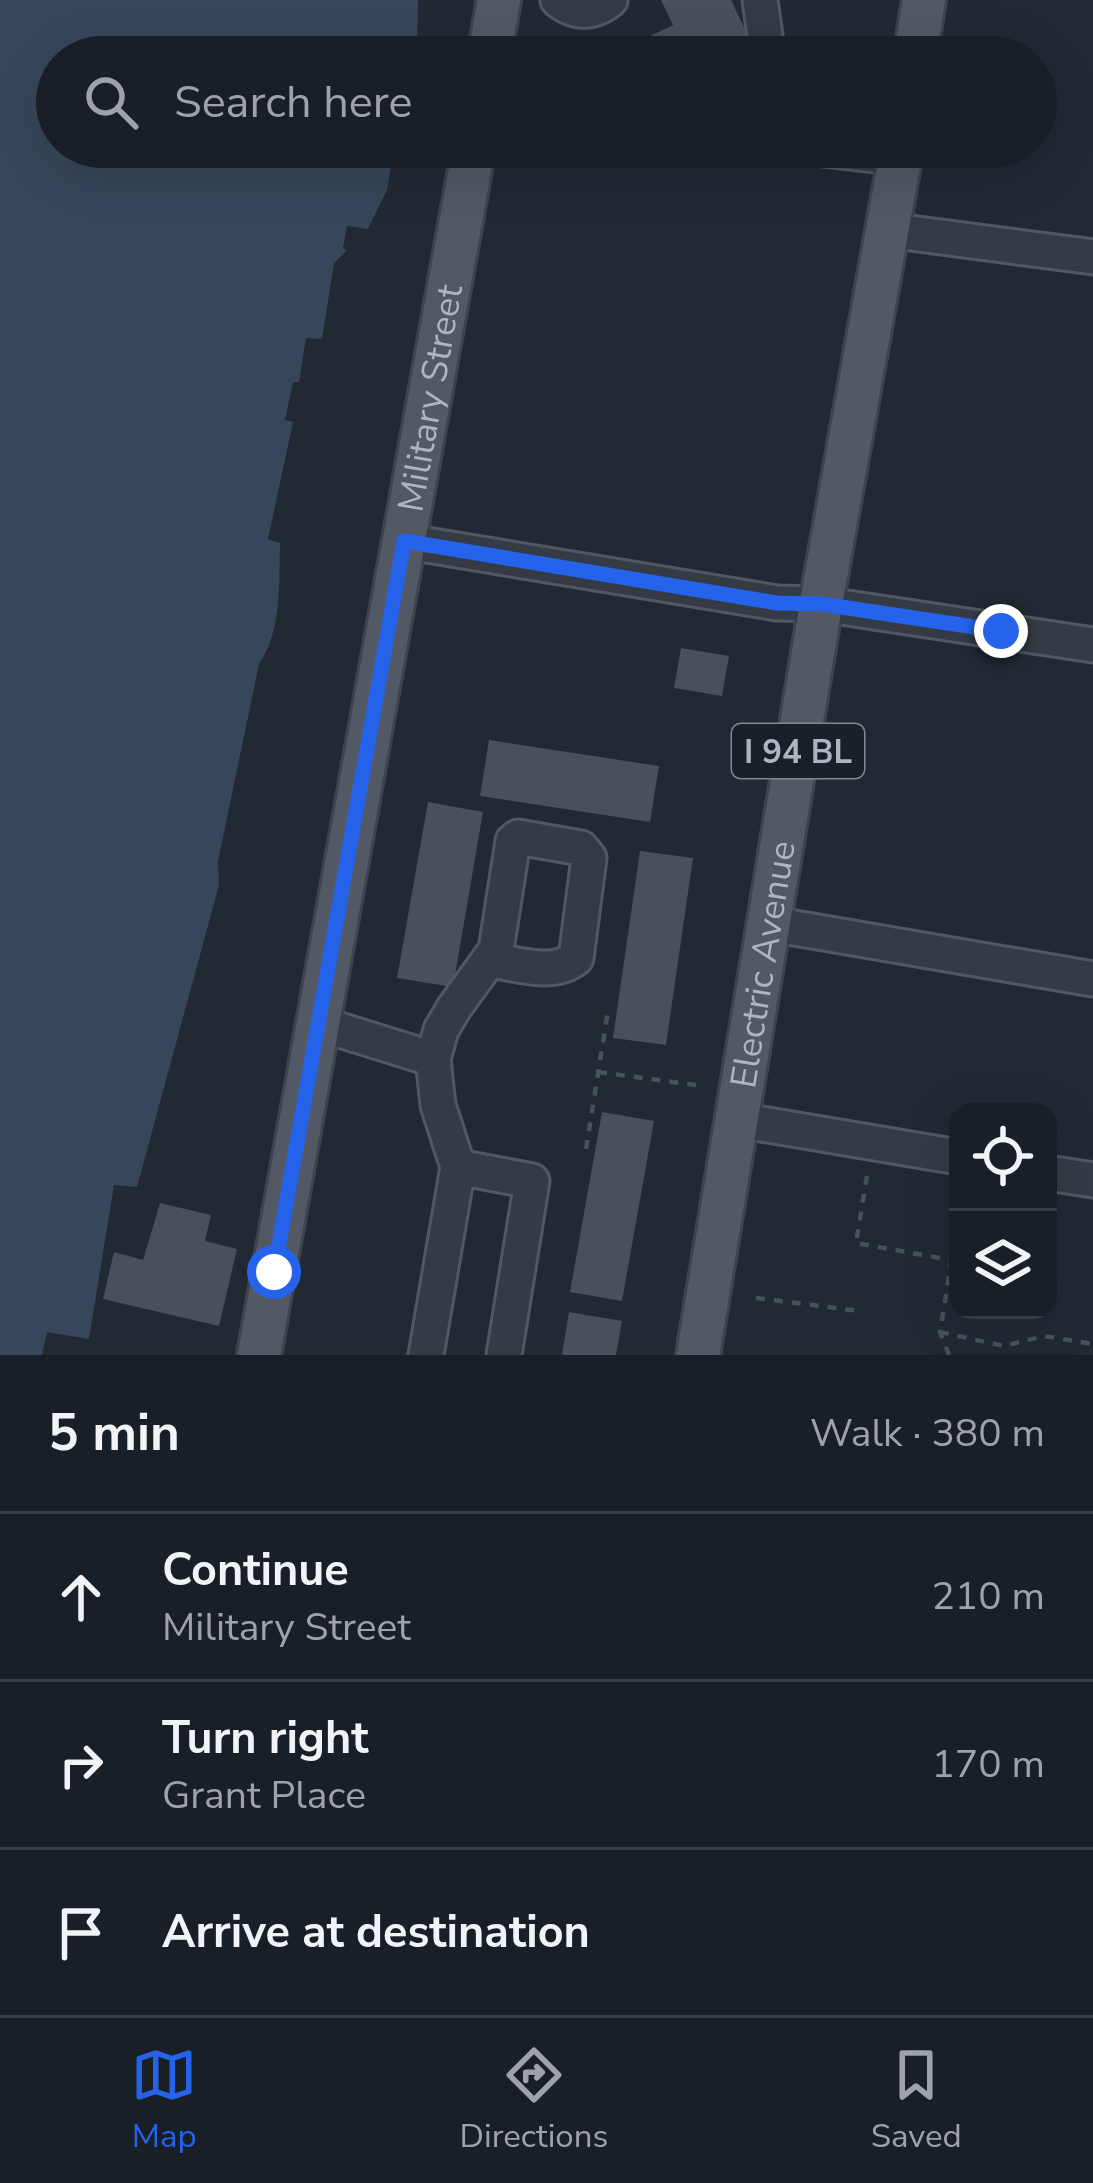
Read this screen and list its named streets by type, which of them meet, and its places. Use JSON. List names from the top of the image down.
{
  "streets": {
    "main road": ["Military Street", "I 94 BL", "Electric Avenue"]
  },
  "page": {
    "search": "Search here",
    "heading": ["5 min", "Walk · 380 m"],
    "list": [
      ["Continue", "Military Street", "210 m"],
      ["Turn right", "Grant Place", "170 m"],
      "Arrive at destination"
    ],
    "nav": ["Map", "Directions", "Saved"]
  }
}
